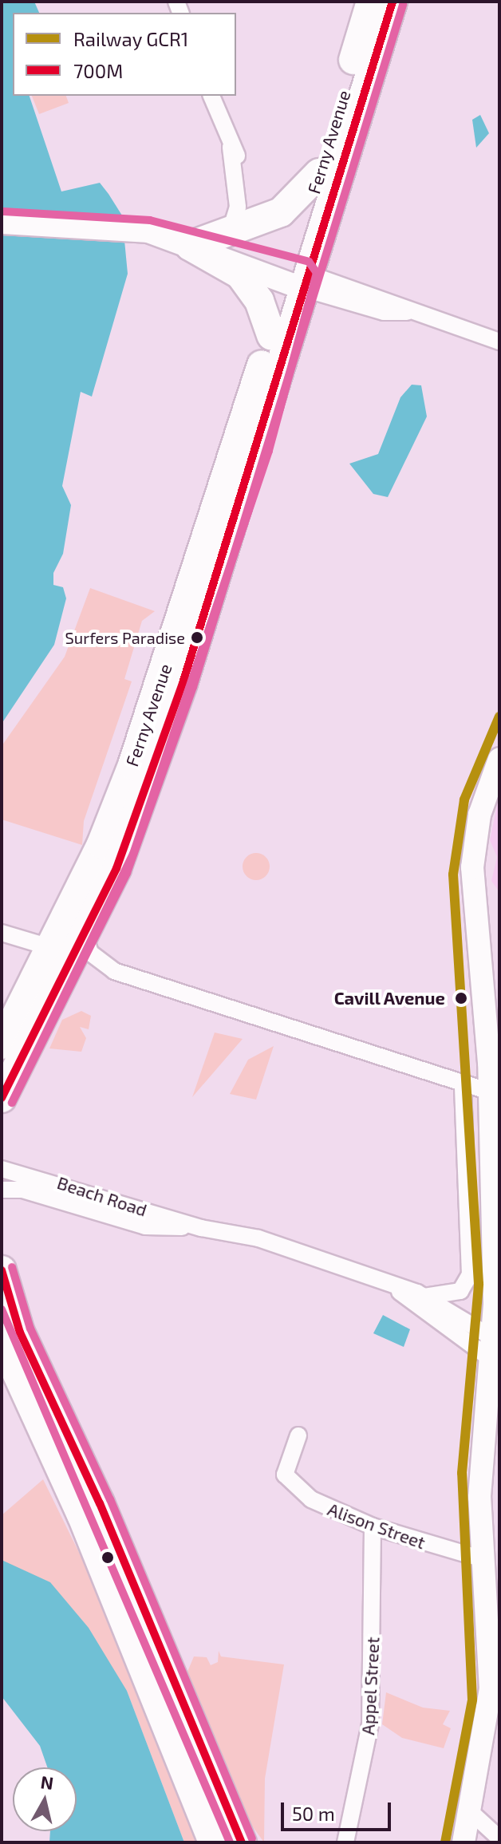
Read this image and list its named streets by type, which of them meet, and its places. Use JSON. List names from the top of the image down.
{
  "streets": {
    "highway": ["Ferny Avenue"],
    "street": ["Beach Road", "Alison Street", "Appel Street"]
  },
  "crossings": [
    ["Alison Street", "Appel Street"]
  ],
  "places": ["Surfers Paradise", "Cavill Avenue"],
  "lines": ["transit line 700M", "rail line GCR1"],
  "legend": ["Railway GCR1", "700M"],
  "scale_bar": "50 m",
  "north": "top"
}
